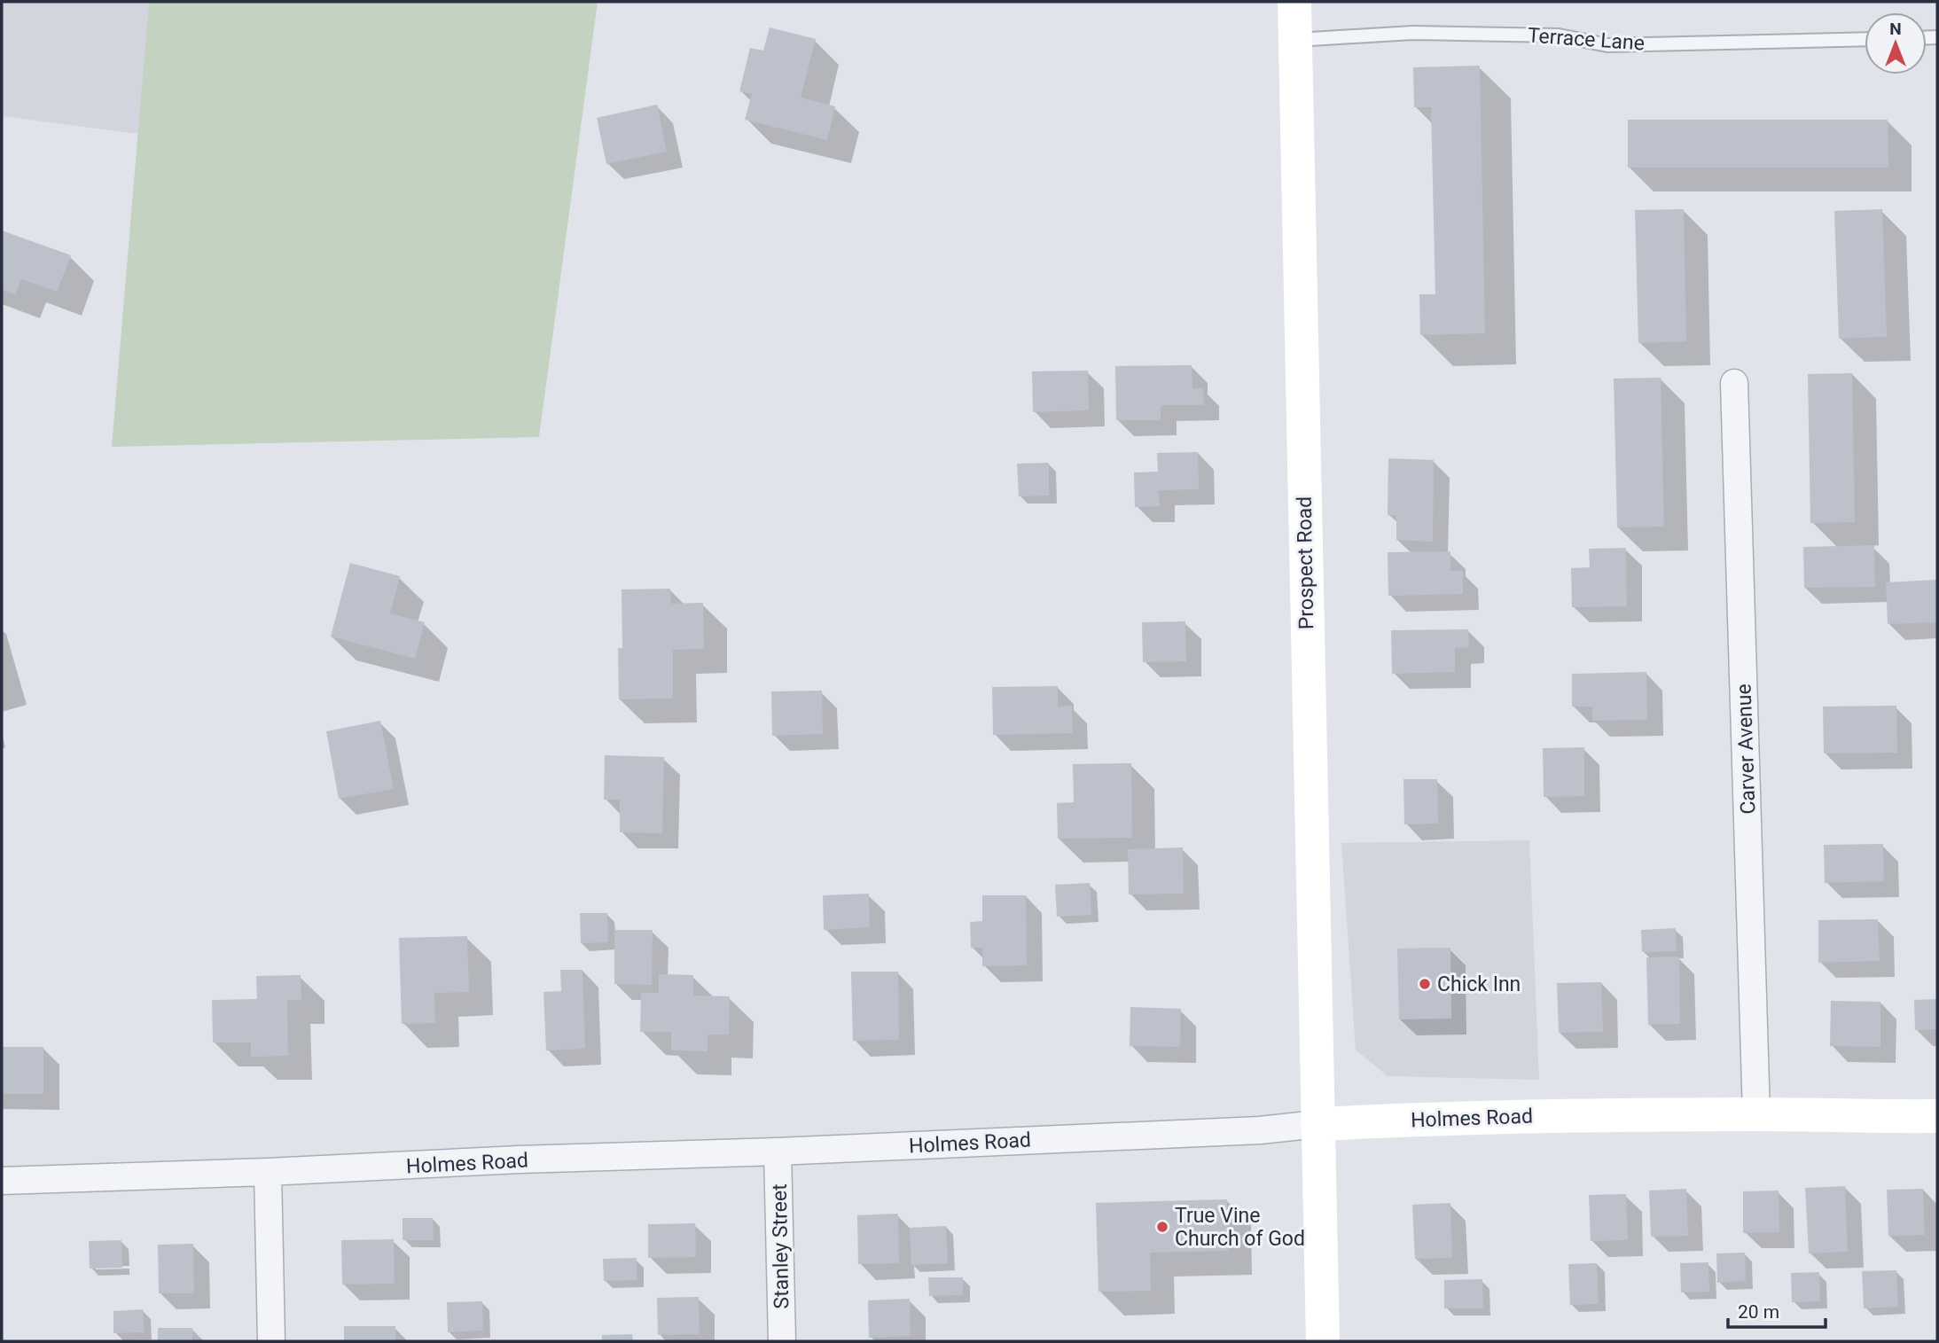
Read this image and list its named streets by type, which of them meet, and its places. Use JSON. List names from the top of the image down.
{
  "streets": {
    "main road": ["Prospect Road", "Holmes Road"],
    "street": ["Carver Avenue", "Stanley Street"],
    "lane": ["Terrace Lane"]
  },
  "crossings": [
    ["Terrace Lane", "Prospect Road"],
    ["Prospect Road", "Holmes Road"],
    ["Carver Avenue", "Holmes Road"],
    ["Holmes Road", "Stanley Street"]
  ],
  "places": ["Chick Inn", "True Vine Church of God"],
  "scale_bar": "20 m",
  "north": "top"
}
